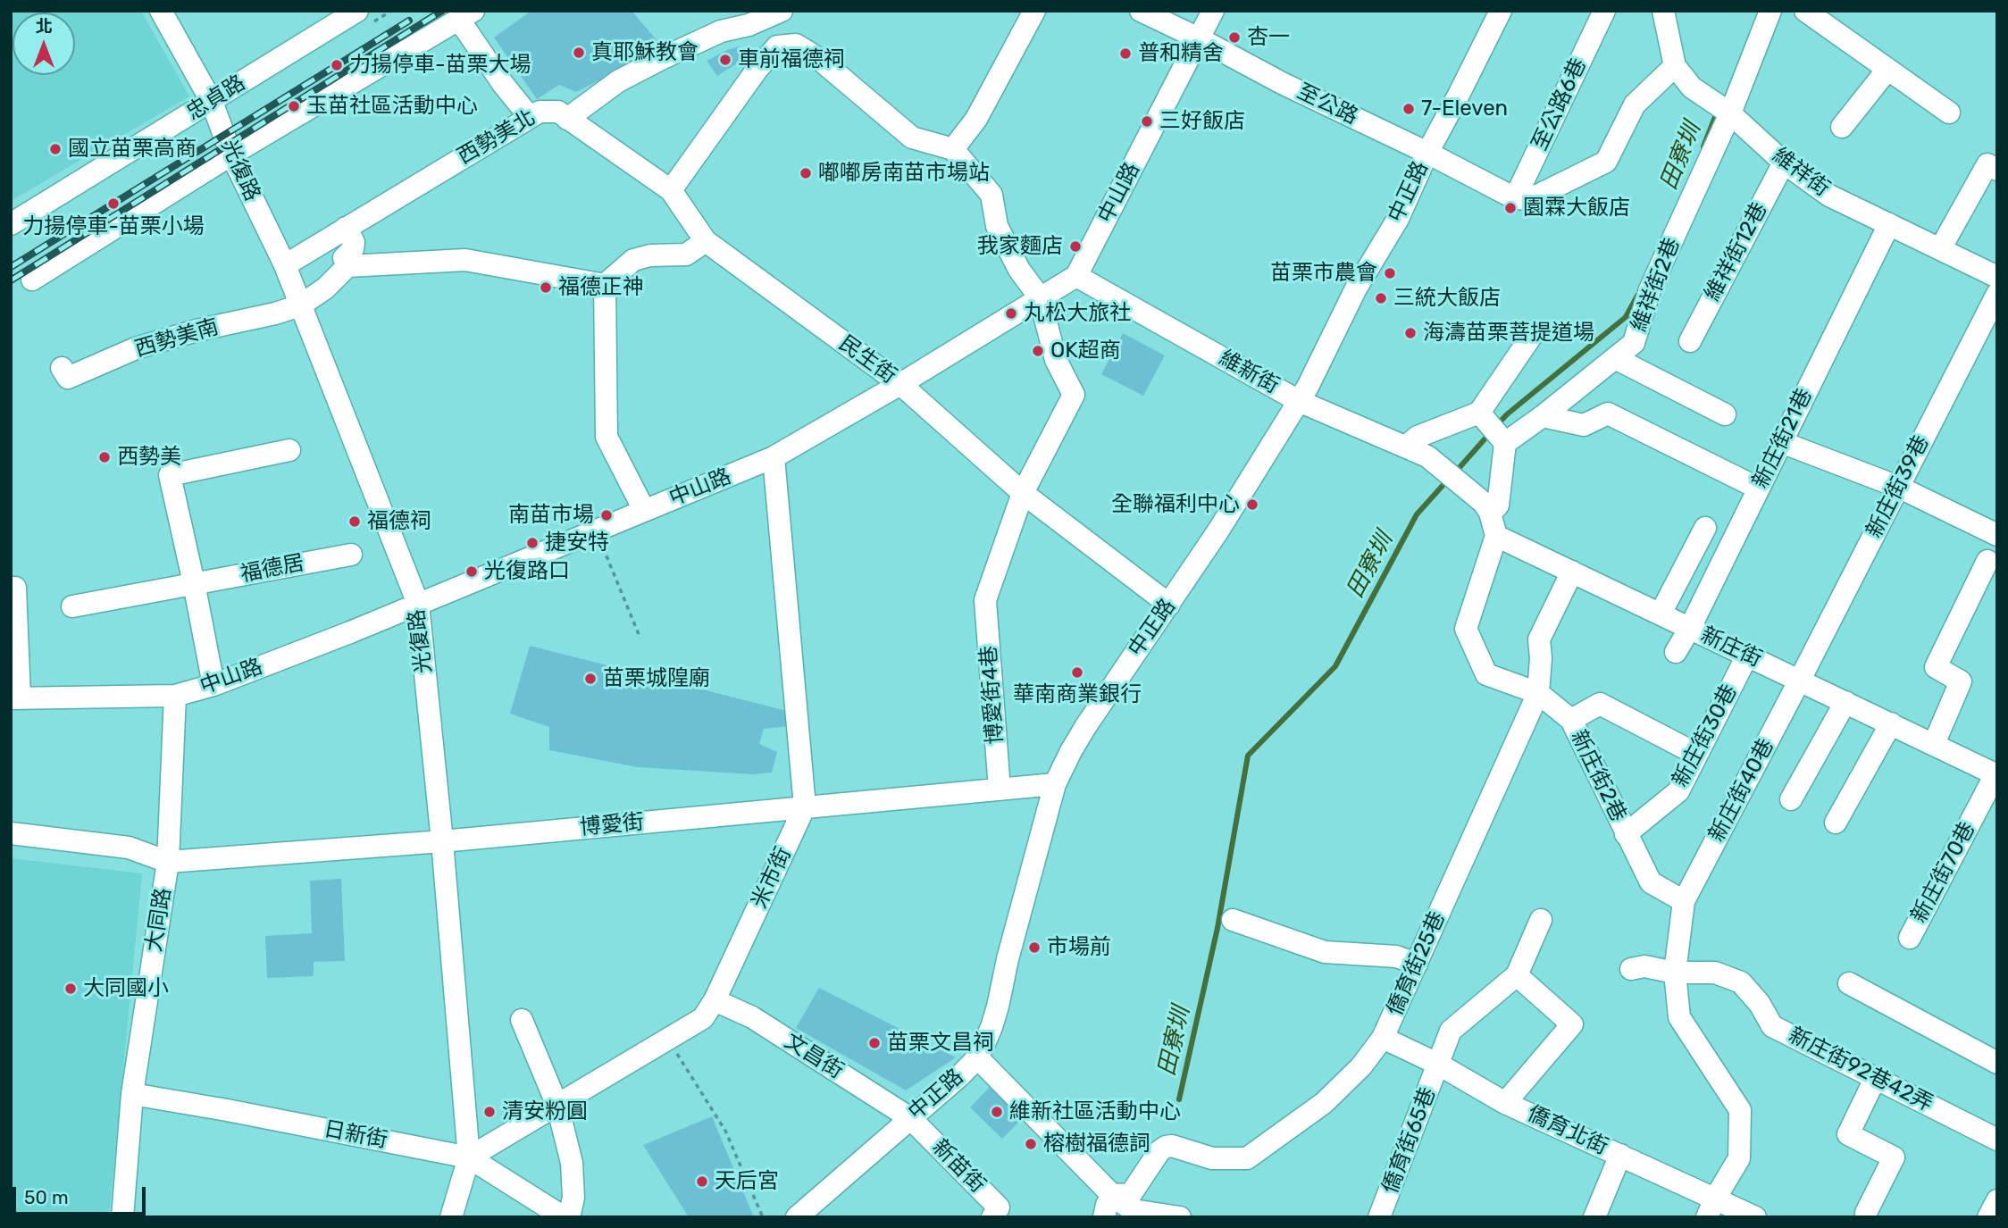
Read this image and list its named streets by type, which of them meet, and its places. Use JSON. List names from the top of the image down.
{
  "streets": {
    "street": [
      "忠貞路",
      "至公路",
      "至公路6巷",
      "西勢美北",
      "光復路",
      "維祥街",
      "中正路",
      "中山路",
      "維祥街12巷",
      "維祥街2巷",
      "西勢美南",
      "民生街",
      "維新街",
      "新庄街21巷",
      "新庄街39巷",
      "福德居",
      "新庄街",
      "博愛街4巷",
      "新庄街30巷",
      "新庄街2巷",
      "新庄街40巷",
      "博愛街",
      "新庄街70巷",
      "米市街",
      "大同路",
      "僑育街25巷",
      "文昌街",
      "新庄街92巷42弄",
      "僑育北街",
      "日新街",
      "僑育街65巷",
      "新苗街"
    ]
  },
  "crossings": [
    ["忠貞路", "光復路"],
    ["至公路", "至公路6巷"],
    ["至公路", "中正路"],
    ["至公路", "中山路"],
    ["西勢美北", "光復路"],
    ["西勢美北", "民生街"],
    ["光復路", "中山路"],
    ["光復路", "西勢美南"],
    ["光復路", "博愛街"],
    ["光復路", "米市街"],
    ["光復路", "日新街"],
    ["維祥街", "維祥街12巷"],
    ["維祥街", "維祥街2巷"],
    ["維祥街", "新庄街21巷"],
    ["中正路", "民生街"],
    ["中正路", "維新街"],
    ["中正路", "博愛街"],
    ["中正路", "文昌街"],
    ["中正路", "新苗街"],
    ["中山路", "民生街"],
    ["中山路", "維新街"],
    ["中山路", "大同路"],
    ["民生街", "博愛街4巷"],
    ["新庄街21巷", "新庄街"],
    ["新庄街39巷", "新庄街"],
    ["新庄街39巷", "新庄街40巷"],
    ["新庄街", "新庄街30巷"],
    ["新庄街", "新庄街2巷"],
    ["新庄街", "新庄街40巷"],
    ["新庄街", "新庄街70巷"],
    ["新庄街", "僑育街25巷"],
    ["博愛街4巷", "博愛街"],
    ["新庄街30巷", "新庄街2巷"],
    ["新庄街2巷", "新庄街40巷"],
    ["新庄街2巷", "僑育街25巷"],
    ["博愛街", "米市街"],
    ["博愛街", "大同路"],
    ["米市街", "文昌街"],
    ["米市街", "日新街"],
    ["大同路", "日新街"],
    ["僑育街25巷", "僑育北街"],
    ["文昌街", "新苗街"],
    ["僑育北街", "僑育街65巷"]
  ],
  "water": ["田寮圳"],
  "places": [
    "杏一",
    "真耶穌教會",
    "普和精舍",
    "車前福德祠",
    "力揚停車-苗栗大場",
    "玉苗社區活動中心",
    "7-Eleven",
    "三好飯店",
    "國立苗栗高商",
    "嘟嘟房南苗市場站",
    "力揚停車-苗栗小場",
    "園霖大飯店",
    "我家麵店",
    "苗栗市農會",
    "福德正神",
    "三統大飯店",
    "丸松大旅社",
    "海濤苗栗菩提道場",
    "OK超商",
    "西勢美",
    "全聯福利中心",
    "南苗市場",
    "福德祠",
    "捷安特",
    "光復路口",
    "華南商業銀行",
    "苗栗城隍廟",
    "市場前",
    "大同國小",
    "苗栗文昌祠",
    "清安粉圓",
    "維新社區活動中心",
    "榕樹福德詞",
    "天后宮"
  ],
  "scale_bar": "50 m",
  "north": "top"
}
